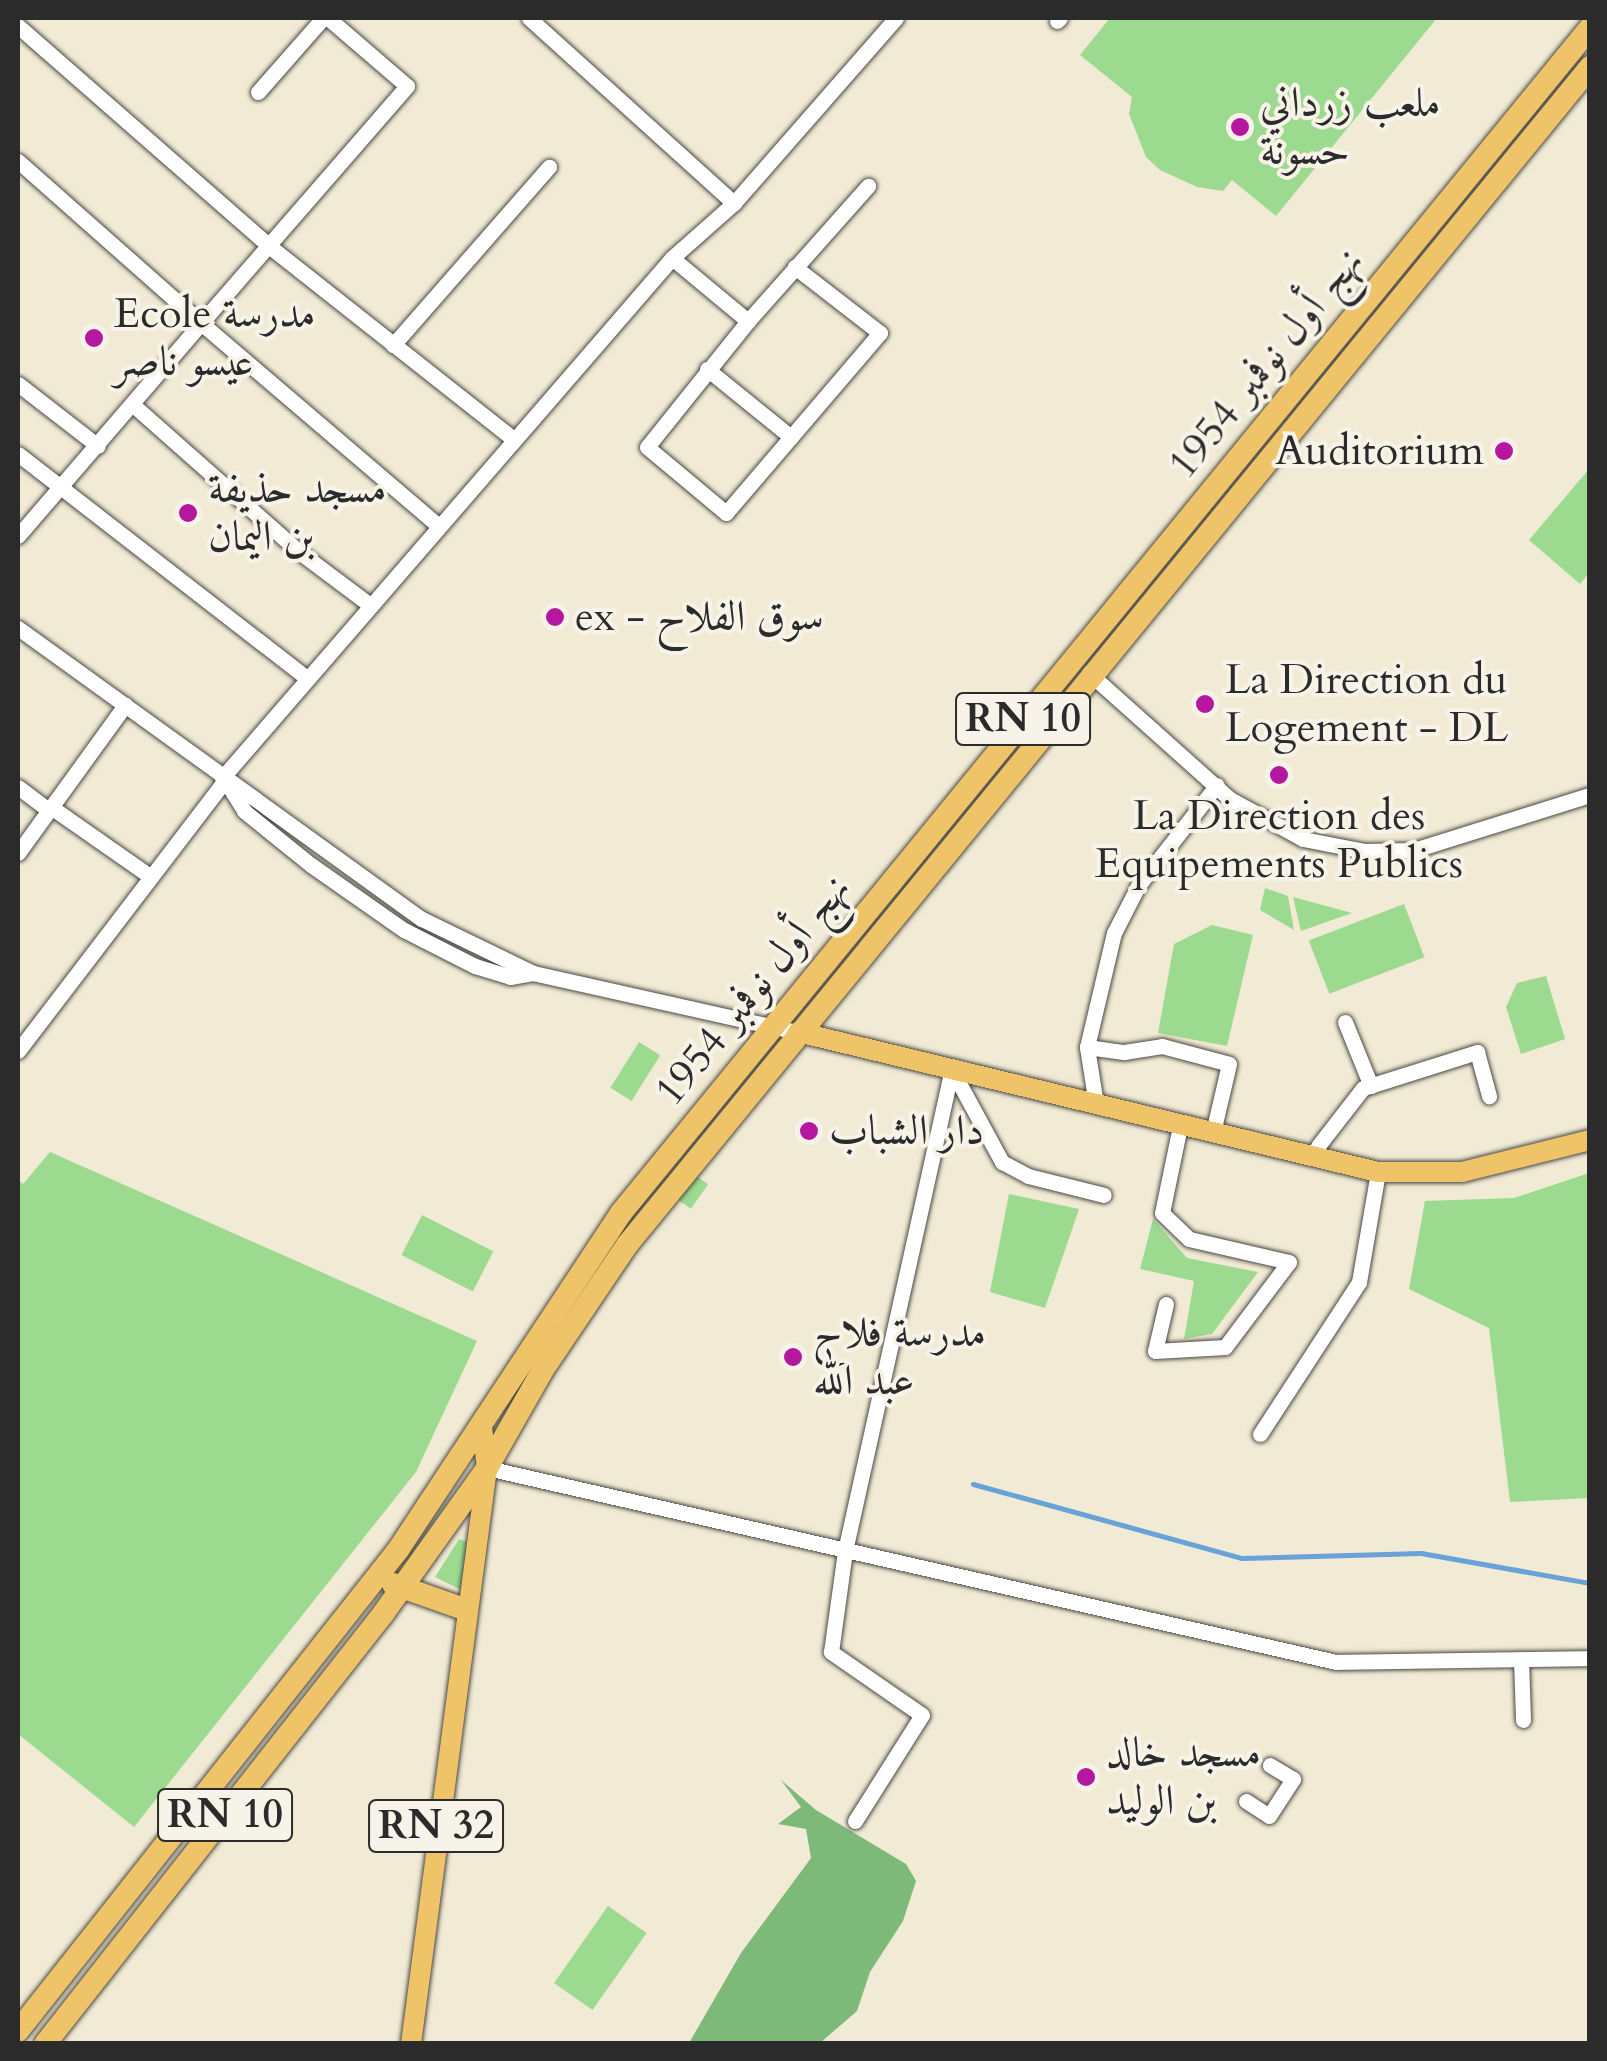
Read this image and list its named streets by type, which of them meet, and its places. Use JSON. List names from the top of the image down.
{
  "streets": {
    "highway": ["نهج أول نوفمبر 1954", "RN 10"],
    "main road": ["RN 32"]
  },
  "crossings": [
    ["نهج أول نوفمبر 1954", "RN 32"]
  ],
  "places": [
    "ملعب زرداني حسونة",
    "Ecole مدرسة عيسو ناصر",
    "Auditorium",
    "مسجد حذيفة بن اليمان",
    "ex - سوق الفلاح",
    "La Direction du Logement - DL",
    "La Direction des Equipements Publics",
    "دار الشباب",
    "مدرسة فلاح عبد الله",
    "مسجد خالد بن الوليد"
  ]
}
